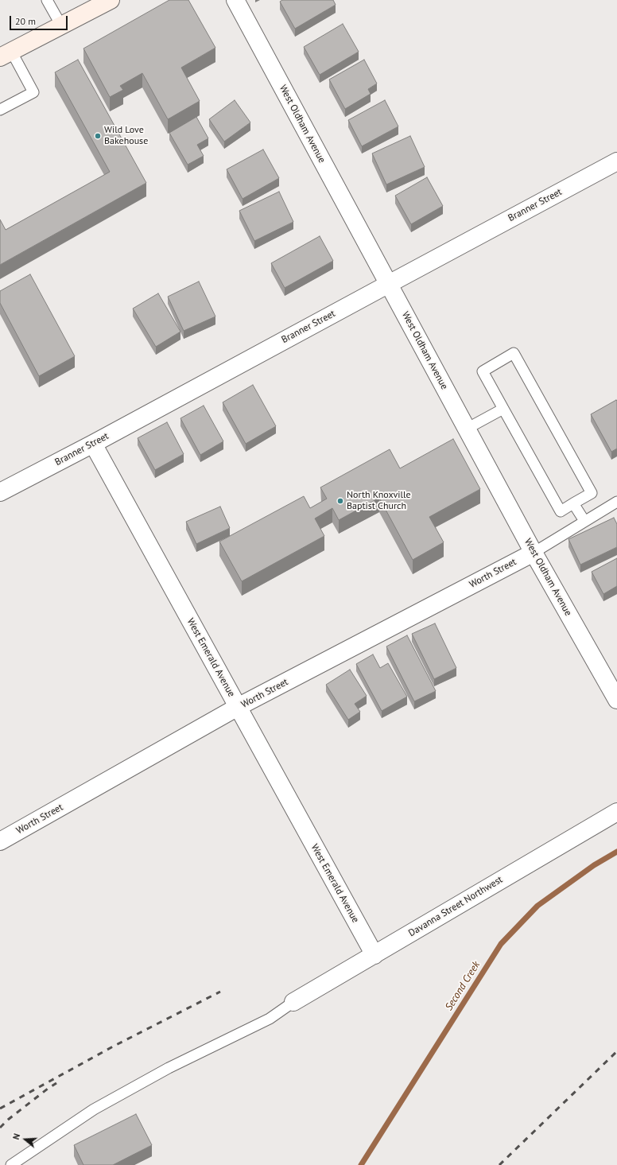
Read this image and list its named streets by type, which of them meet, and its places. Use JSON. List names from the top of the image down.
{
  "streets": {
    "street": [
      "West Oldham Avenue",
      "Branner Street",
      "Worth Street",
      "West Emerald Avenue",
      "Davanna Street Northwest"
    ]
  },
  "crossings": [
    ["West Oldham Avenue", "Branner Street"],
    ["West Oldham Avenue", "Worth Street"],
    ["Branner Street", "West Emerald Avenue"],
    ["Worth Street", "West Emerald Avenue"],
    ["West Emerald Avenue", "Davanna Street Northwest"]
  ],
  "water": ["Second Creek"],
  "places": ["Wild Love Bakehouse", "North Knoxville Baptist Church"],
  "scale_bar": "20 m",
  "north": "left"
}
